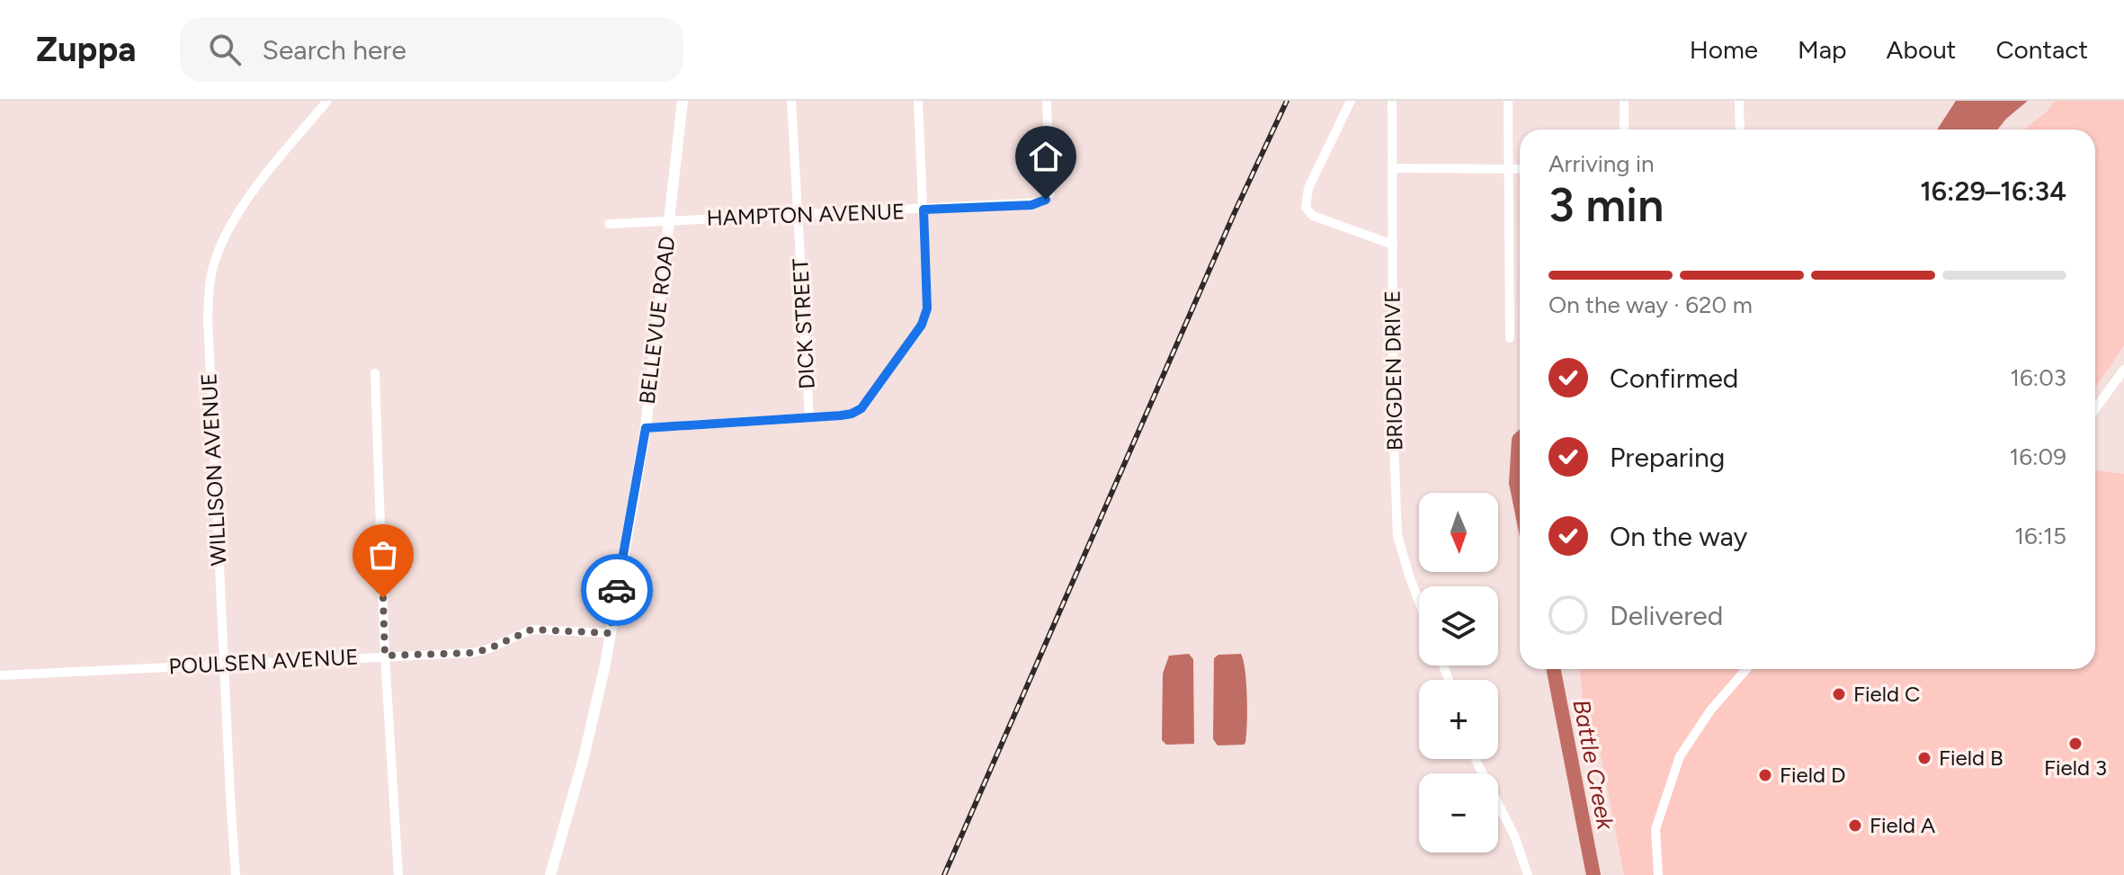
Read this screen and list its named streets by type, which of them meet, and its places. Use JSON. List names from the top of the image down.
{
  "streets": {
    "street": [
      "HAMPTON AVENUE",
      "BELLEVUE ROAD",
      "DICK STREET",
      "BRIGDEN DRIVE",
      "WILLISON AVENUE",
      "POULSEN AVENUE"
    ]
  },
  "crossings": [
    ["HAMPTON AVENUE", "BELLEVUE ROAD"],
    ["HAMPTON AVENUE", "DICK STREET"],
    ["BELLEVUE ROAD", "POULSEN AVENUE"],
    ["WILLISON AVENUE", "POULSEN AVENUE"]
  ],
  "water": ["Battle Creek"],
  "places": [
    "Field C",
    "Field 3",
    "Field B",
    "Field D",
    "Field A"
  ],
  "north": "bottom",
  "page": {
    "header": "Zuppa",
    "search": "Search here",
    "nav": [
      "Home",
      "Map",
      "About",
      "Contact"
    ],
    "heading": ["3 min", "Arriving in", "16:29–16:34"],
    "bar": "On the way · 620 m",
    "list": [
      ["Confirmed", "16:03"],
      ["Preparing", "16:09"],
      ["On the way", "16:15"],
      "Delivered"
    ],
    "map_buttons": ["+", "−"]
  }
}
